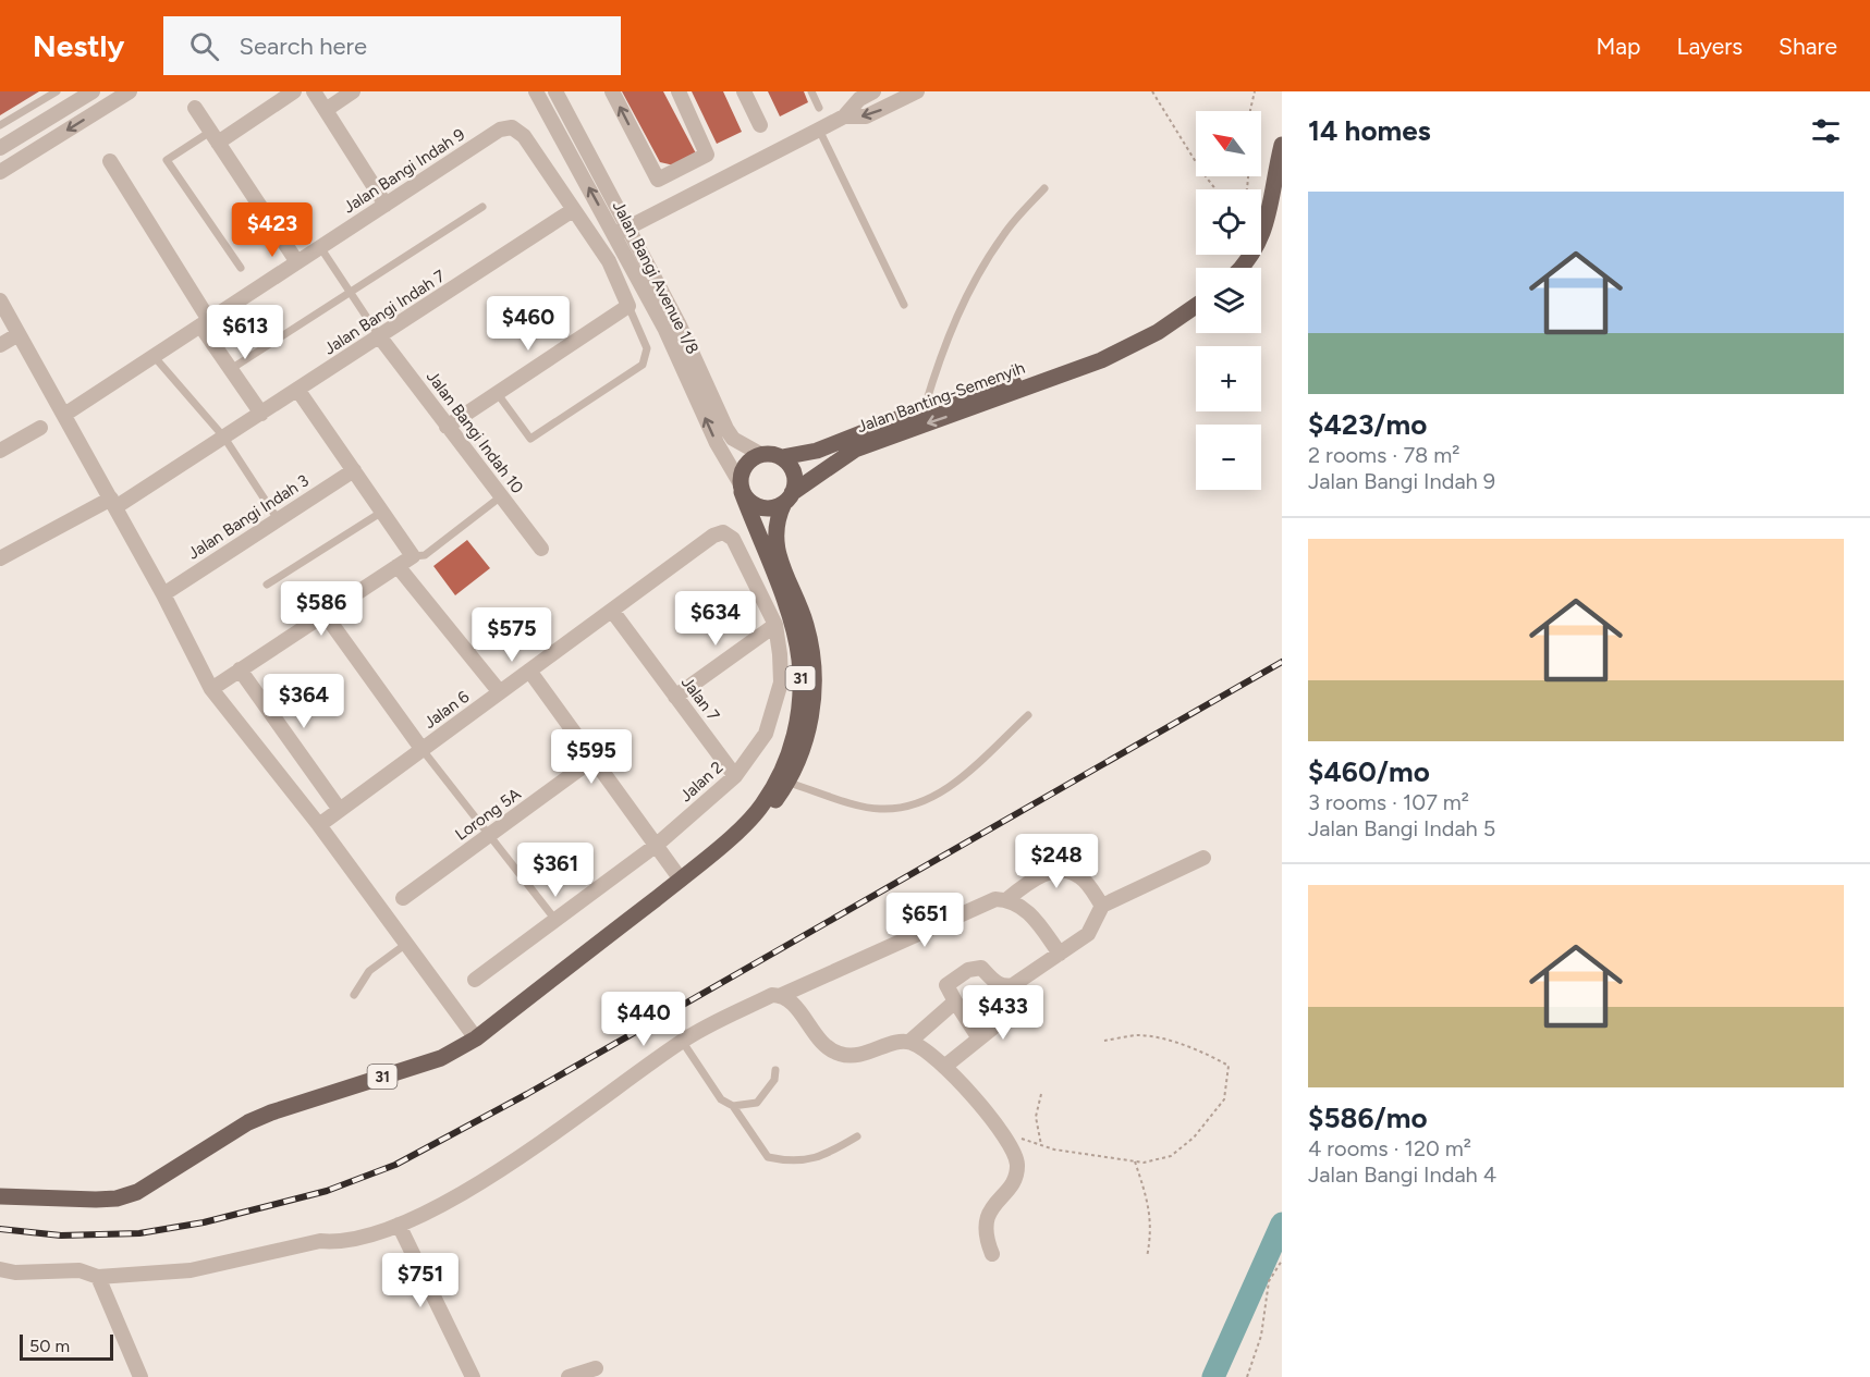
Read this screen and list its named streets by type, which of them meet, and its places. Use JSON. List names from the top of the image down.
{
  "streets": {
    "main road": ["Jalan Banting-Semenyih", "31"],
    "street": [
      "Jalan Bangi Indah 9",
      "Jalan Bangi Avenue 1/8",
      "Jalan Bangi Indah 7",
      "Jalan Bangi Indah 10",
      "Jalan Bangi Indah 3",
      "Jalan 7",
      "Jalan 6",
      "Jalan 2",
      "Lorong 5A"
    ]
  },
  "crossings": [
    ["Jalan Bangi Indah 9", "Jalan Bangi Indah 7"],
    ["Jalan Bangi Avenue 1/8", "Jalan Banting-Semenyih"],
    ["Jalan Bangi Avenue 1/8", "31"],
    ["Jalan Bangi Indah 7", "Jalan Bangi Indah 10"],
    ["Jalan Banting-Semenyih", "31"],
    ["Jalan 7", "Jalan 6"],
    ["Jalan 7", "Jalan 2"],
    ["Jalan 6", "Jalan 2"]
  ],
  "scale_bar": "50 m",
  "north": "top left",
  "page": {
    "header": "Nestly",
    "search": "Search here",
    "nav": ["Map", "Layers", "Share"],
    "heading": "14 homes",
    "map_buttons": ["+", "−"],
    "list": [
      {
        "name": "$423/mo",
        "note": "2 rooms · 78 m² · Jalan Bangi Indah 9"
      },
      {
        "name": "$460/mo",
        "note": "3 rooms · 107 m² · Jalan Bangi Indah 5"
      },
      {
        "name": "$586/mo",
        "note": "4 rooms · 120 m² · Jalan Bangi Indah 4"
      }
    ],
    "price": [
      "$423",
      "$460",
      "$613",
      "$586",
      "$634",
      "$575",
      "$364",
      "$595",
      "$248",
      "$361",
      "$651",
      "$433",
      "$440",
      "$751"
    ],
    "scale": "50 m"
  }
}
